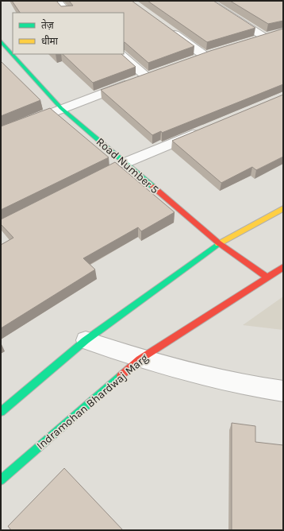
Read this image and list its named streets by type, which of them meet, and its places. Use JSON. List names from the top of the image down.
{
  "streets": {
    "street": ["Road Number 5", "Indramohan Bhardwaj Marg"]
  },
  "crossings": [
    ["Road Number 5", "Indramohan Bhardwaj Marg"]
  ],
  "legend": ["तेज़", "धीमा"]
}
